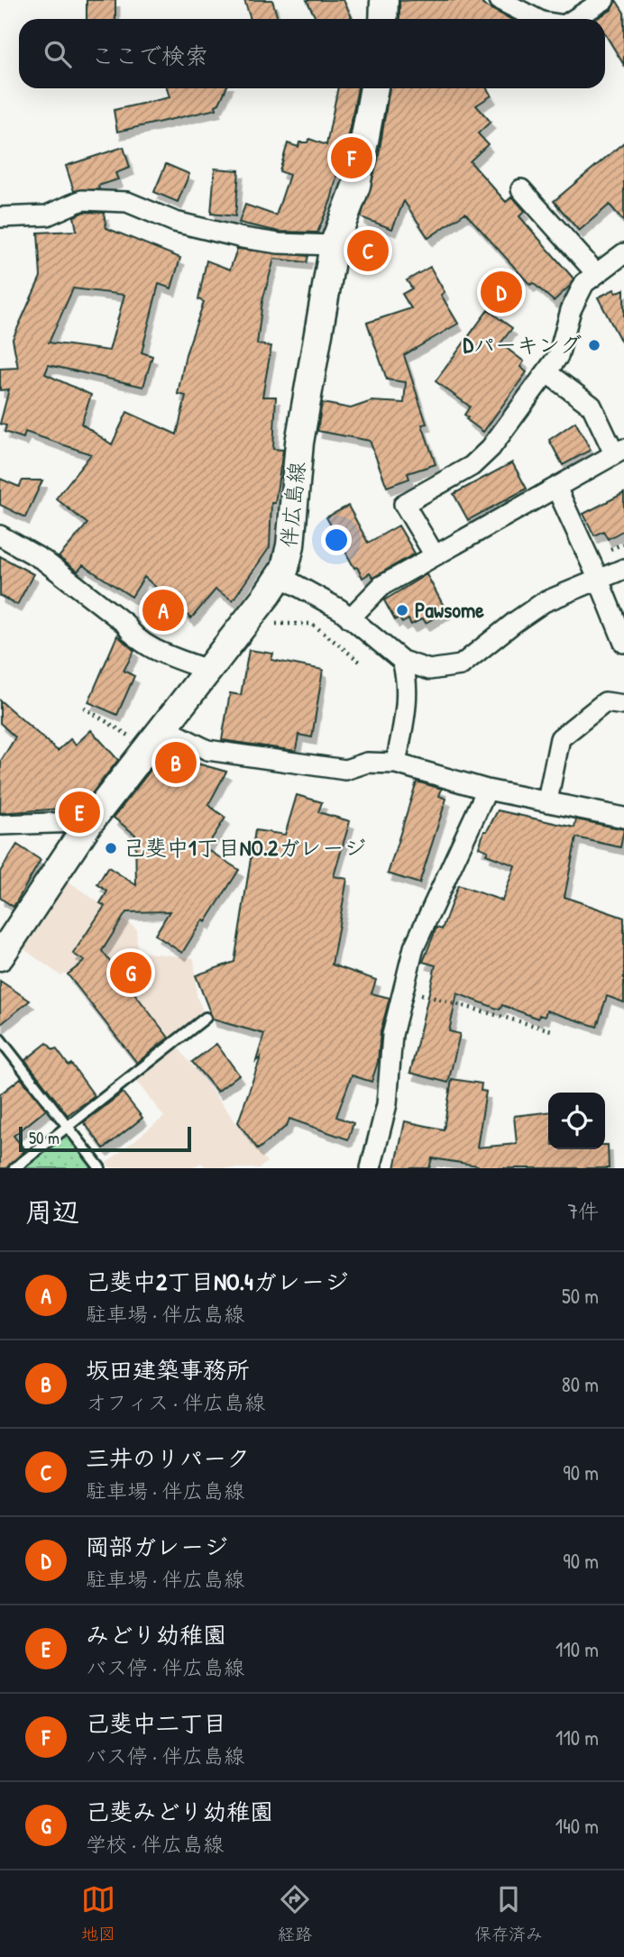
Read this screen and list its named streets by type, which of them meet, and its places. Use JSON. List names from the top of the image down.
{
  "streets": {
    "main road": ["伴広島線"]
  },
  "places": ["Dパーキング", "Pawsome", "己斐中1丁目NO.2ガレージ"],
  "scale_bar": "50 m",
  "page": {
    "search": "ここで検索",
    "pins": [
      "F",
      "C",
      "D",
      "A",
      "B",
      "E",
      "G"
    ],
    "scale": "50 m",
    "heading": ["周辺", "7件"],
    "list": [
      {
        "mark": "A",
        "name": "己斐中2丁目NO.4ガレージ",
        "note": "駐車場 · 伴広島線",
        "value": "50 m"
      },
      {
        "mark": "B",
        "name": "坂田建築事務所",
        "note": "オフィス · 伴広島線",
        "value": "80 m"
      },
      {
        "mark": "C",
        "name": "三井のリパーク",
        "note": "駐車場 · 伴広島線",
        "value": "90 m"
      },
      {
        "mark": "D",
        "name": "岡部ガレージ",
        "note": "駐車場 · 伴広島線",
        "value": "90 m"
      },
      {
        "mark": "E",
        "name": "みどり幼稚園",
        "note": "バス停 · 伴広島線",
        "value": "110 m"
      },
      {
        "mark": "F",
        "name": "己斐中二丁目",
        "note": "バス停 · 伴広島線",
        "value": "110 m"
      },
      {
        "mark": "G",
        "name": "己斐みどり幼稚園",
        "note": "学校 · 伴広島線",
        "value": "140 m"
      }
    ],
    "nav": ["地図", "経路", "保存済み"]
  }
}
